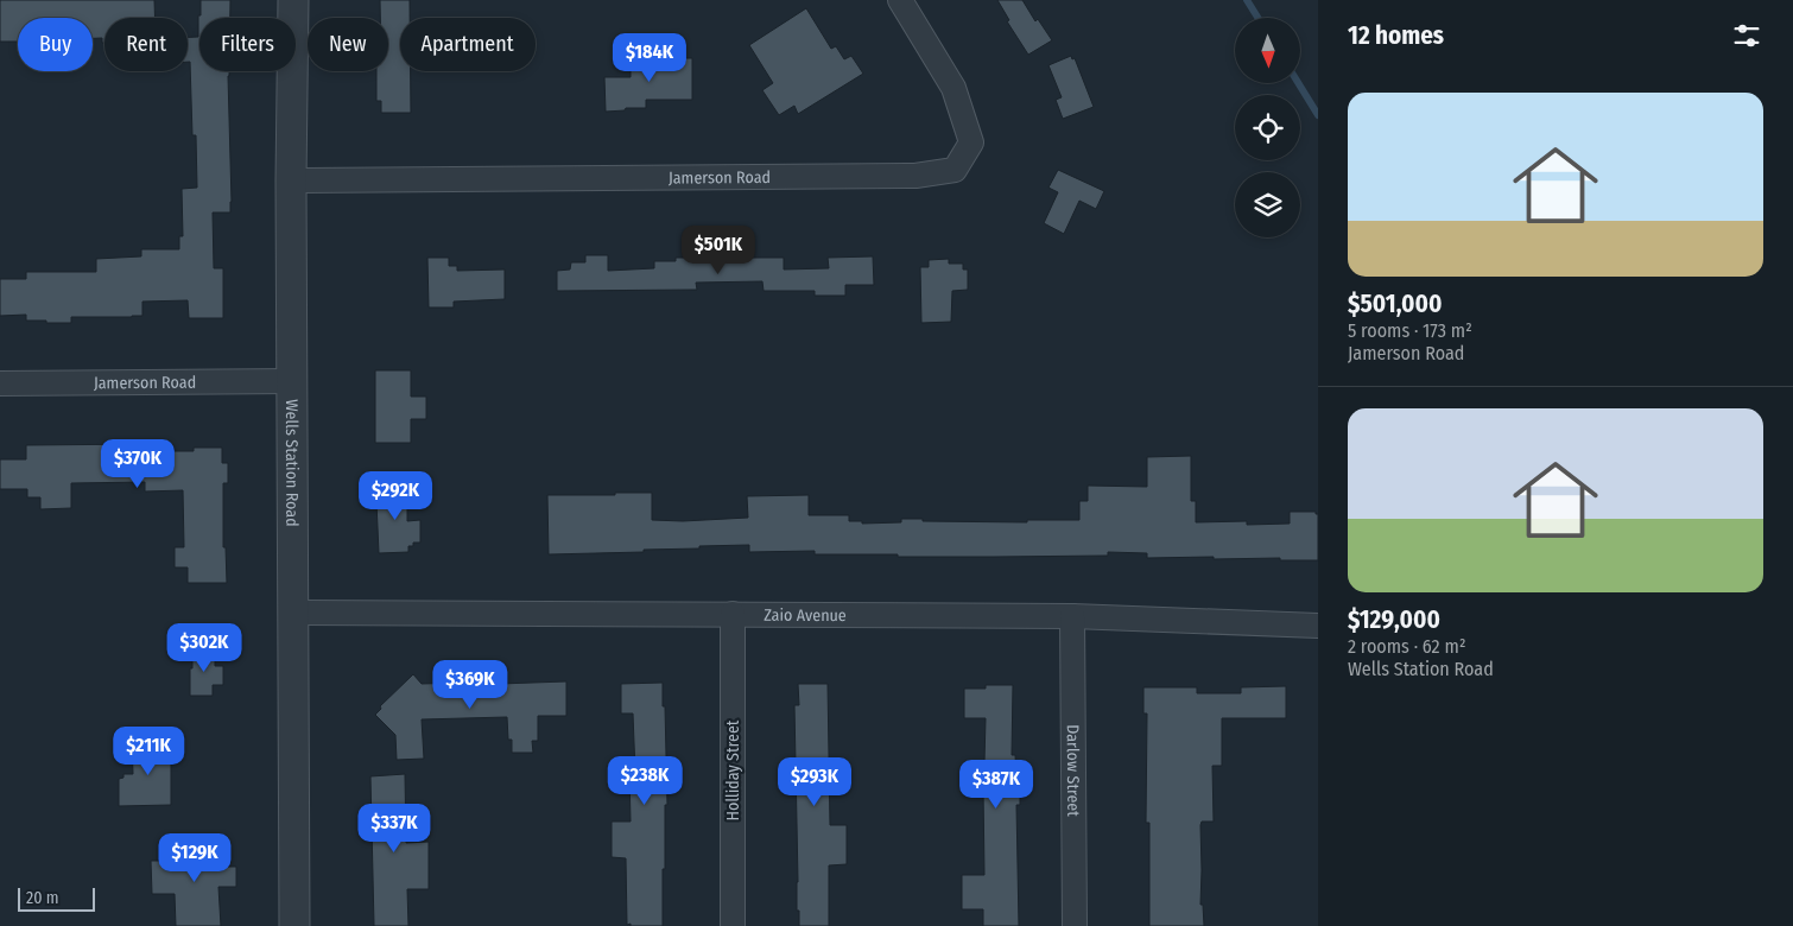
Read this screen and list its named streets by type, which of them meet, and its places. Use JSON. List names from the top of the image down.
{
  "streets": {
    "street": [
      "Jamerson Road",
      "Wells Station Road",
      "Zaio Avenue",
      "Holliday Street",
      "Darlow Street"
    ]
  },
  "crossings": [
    ["Jamerson Road", "Wells Station Road"],
    ["Wells Station Road", "Zaio Avenue"],
    ["Zaio Avenue", "Holliday Street"],
    ["Zaio Avenue", "Darlow Street"]
  ],
  "scale_bar": "20 m",
  "north": "bottom",
  "page": {
    "heading": "12 homes",
    "chip": [
      "Buy",
      "Rent",
      "Filters",
      "New",
      "Apartment"
    ],
    "price": [
      "$184K",
      "$501K",
      "$370K",
      "$292K",
      "$302K",
      "$369K",
      "$211K",
      "$238K",
      "$293K",
      "$387K",
      "$337K",
      "$129K"
    ],
    "list": [
      {
        "name": "$501,000",
        "note": "5 rooms · 173 m² · Jamerson Road"
      },
      {
        "name": "$129,000",
        "note": "2 rooms · 62 m² · Wells Station Road"
      }
    ],
    "scale": "20 m"
  }
}
